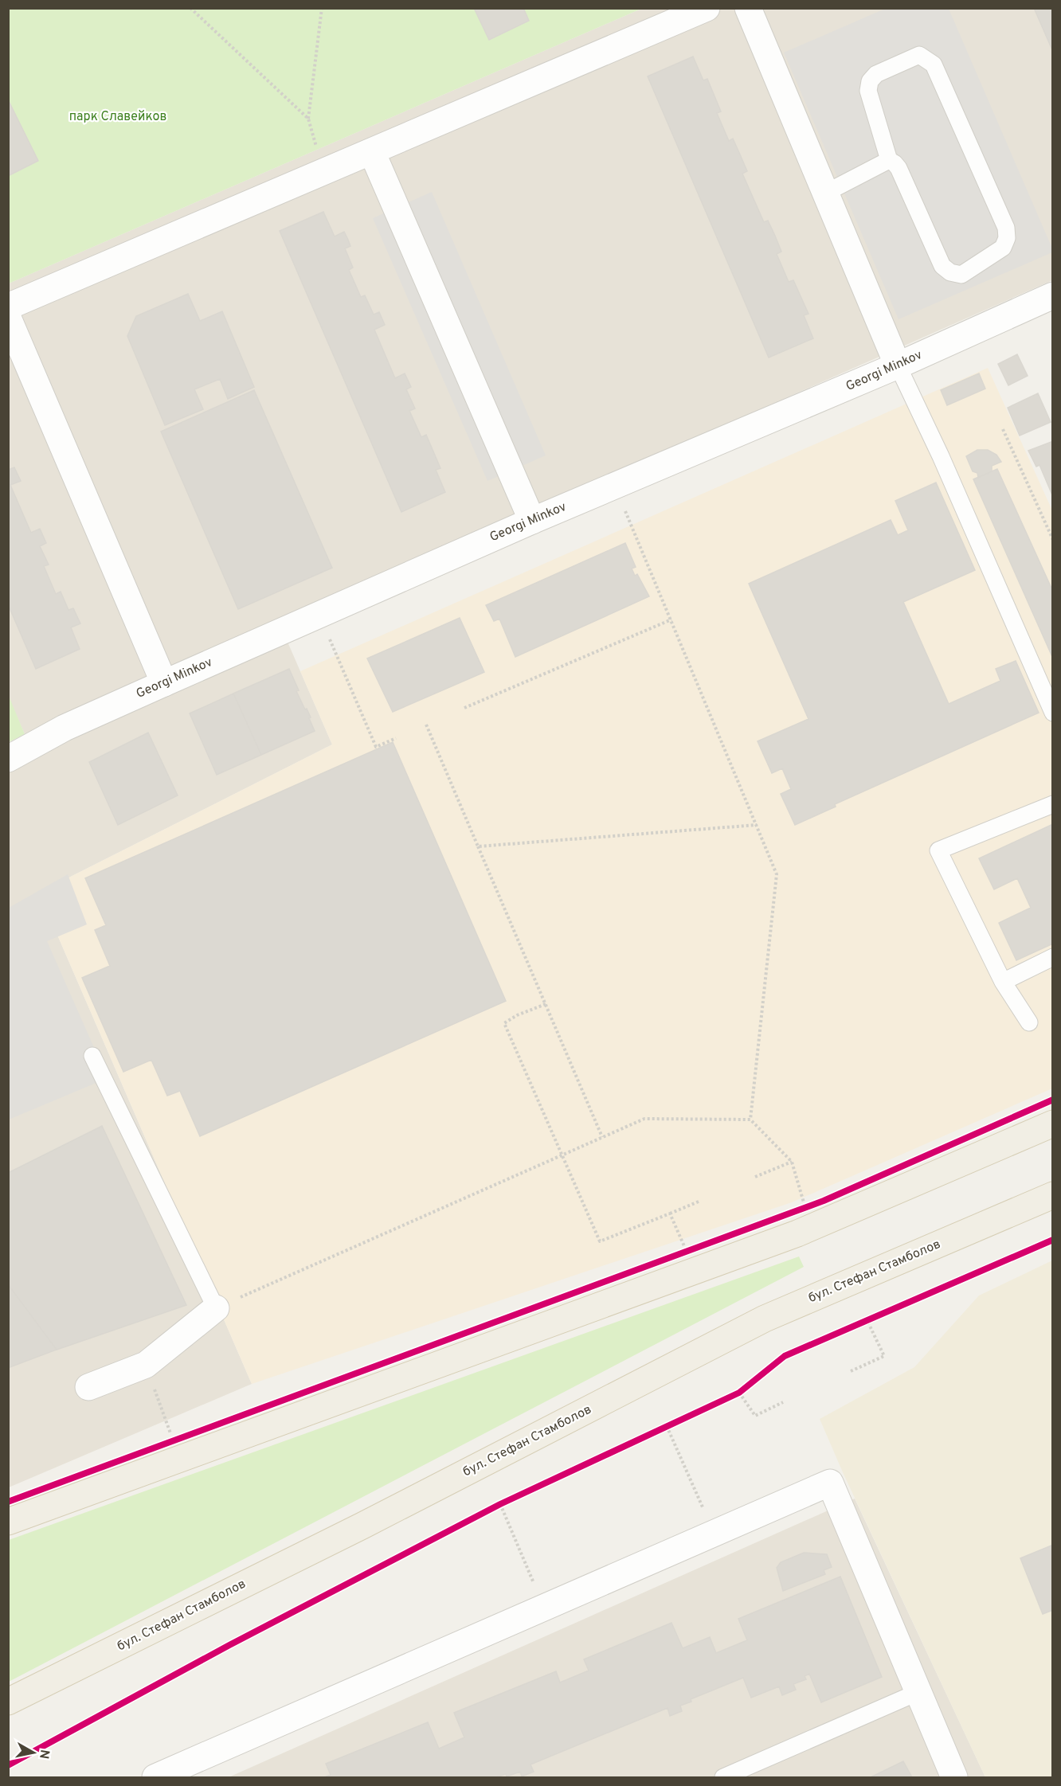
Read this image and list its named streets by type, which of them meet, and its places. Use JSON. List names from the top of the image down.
{
  "streets": {
    "main road": ["бул. Стефан Стамболов"],
    "street": ["Georgi Minkov"]
  },
  "parks": ["парк Славейков"],
  "north": "right"
}
